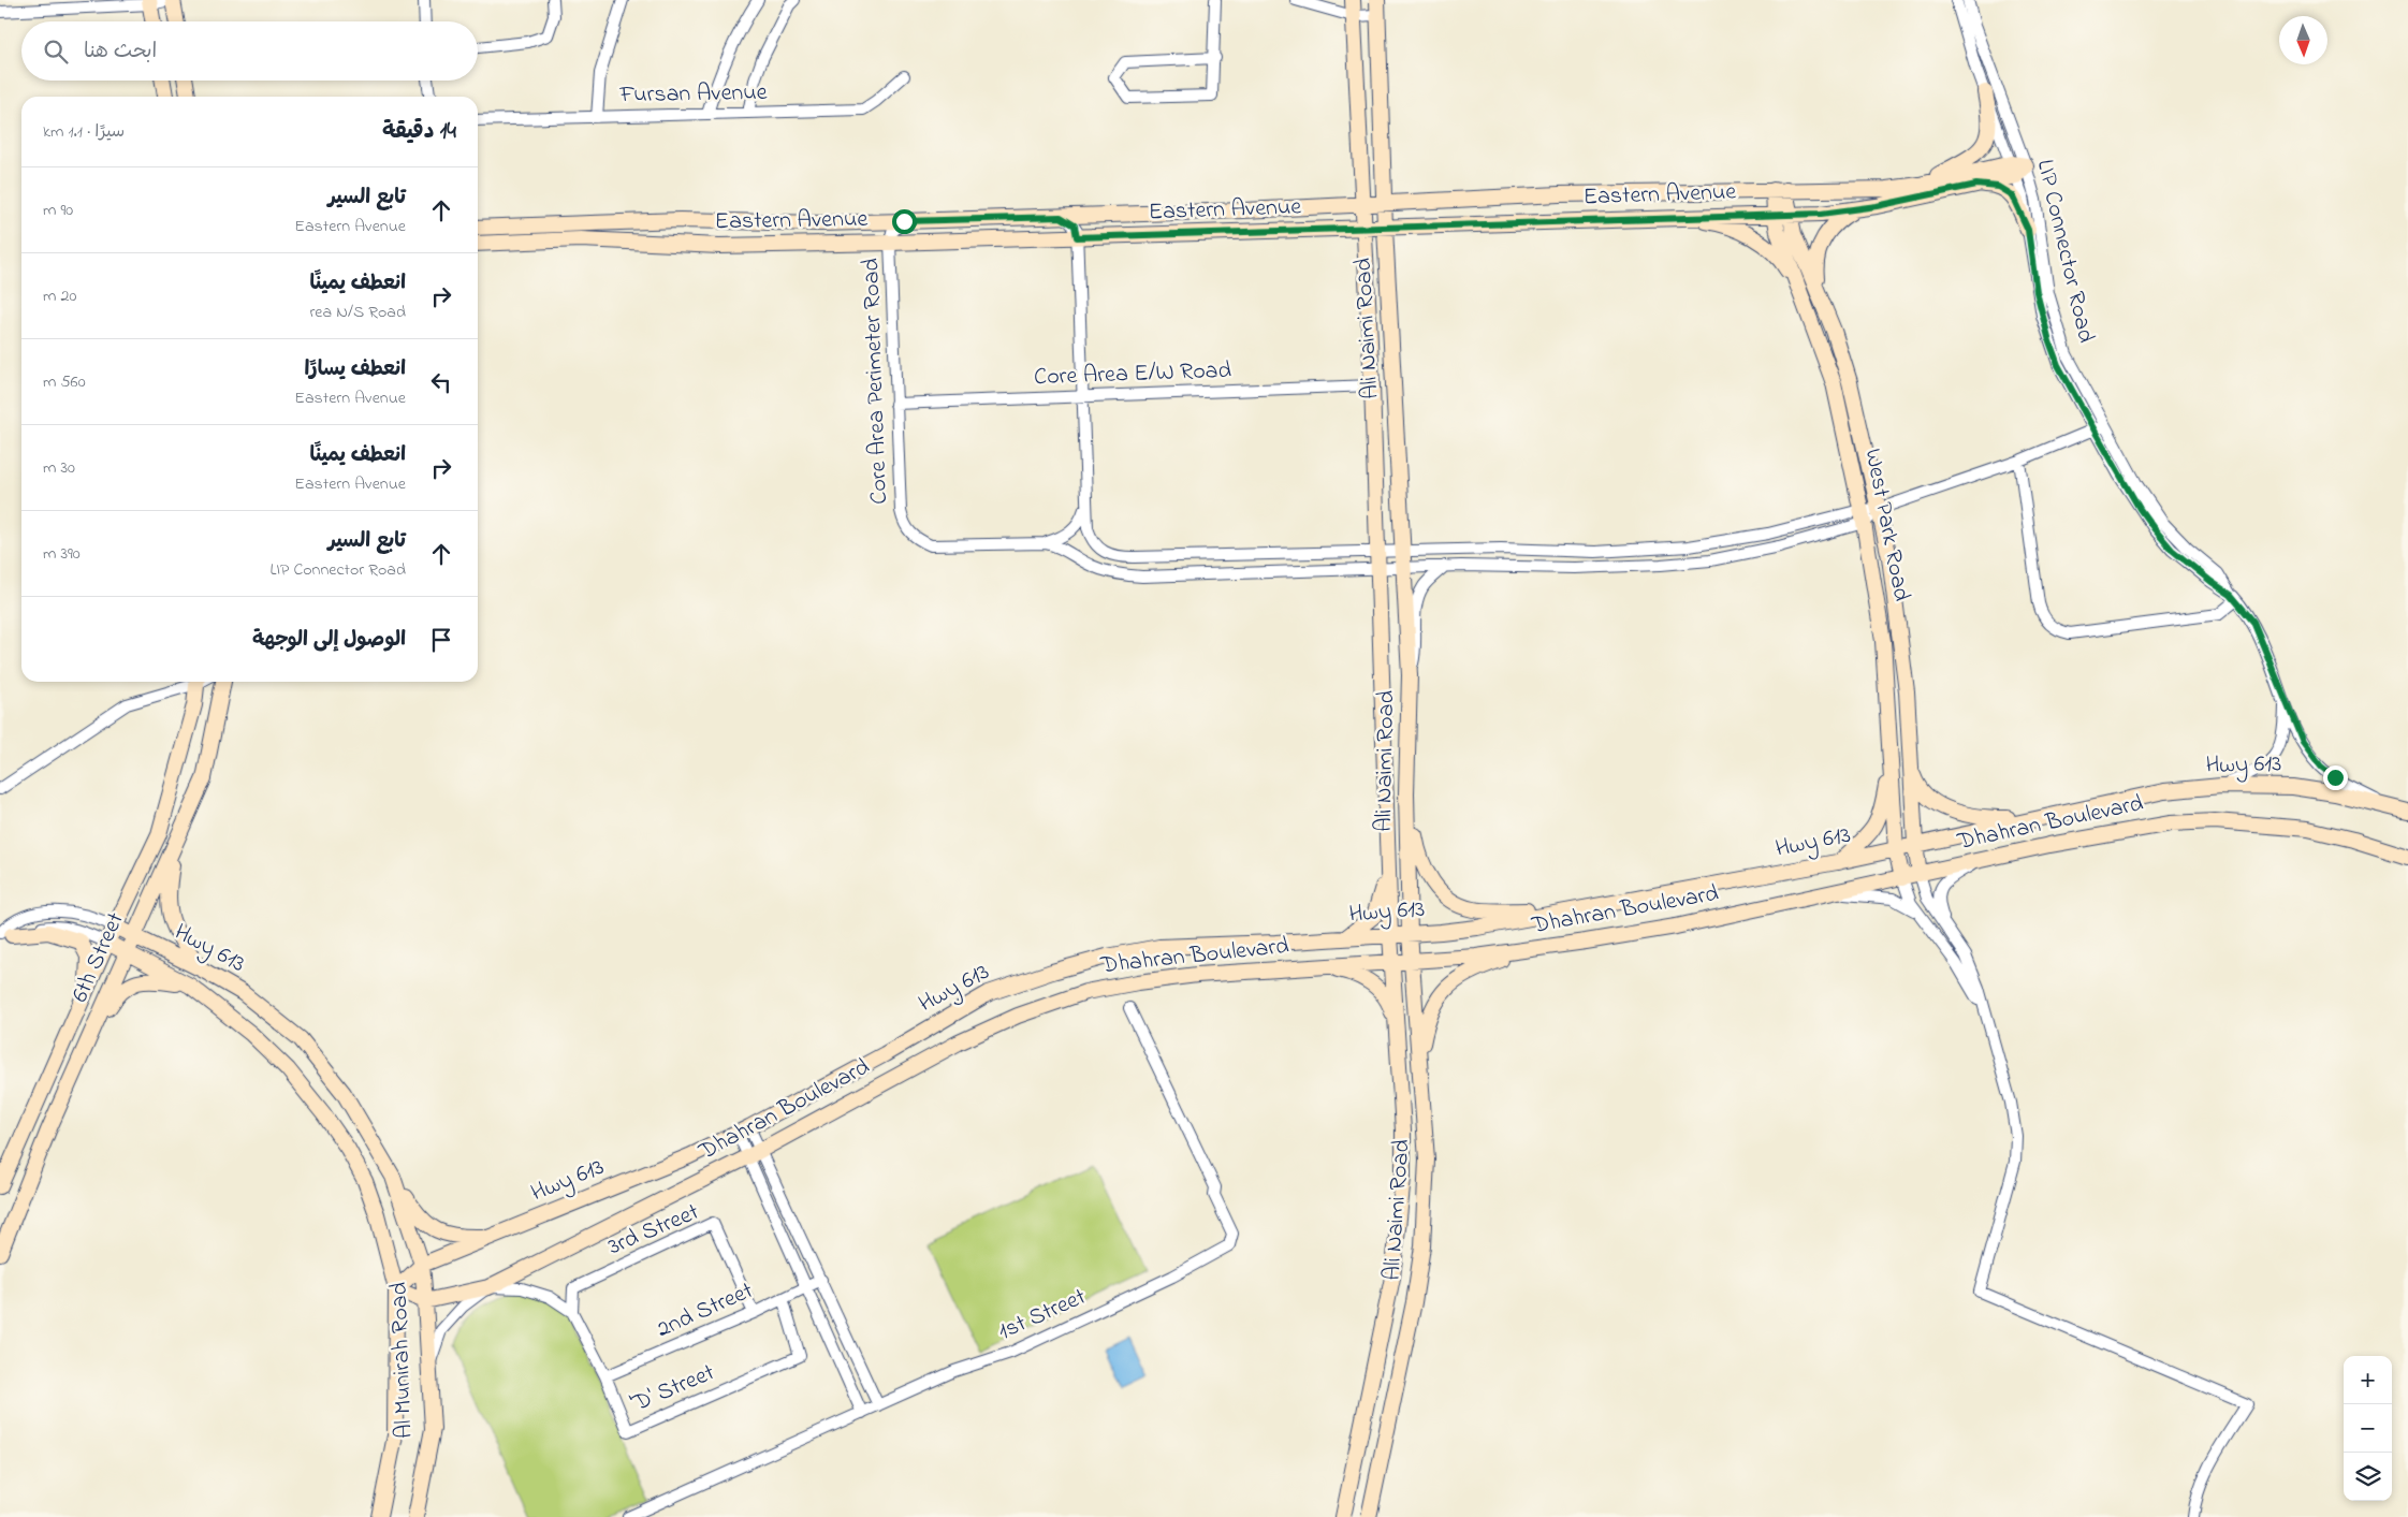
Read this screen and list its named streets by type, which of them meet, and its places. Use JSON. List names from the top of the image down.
{
  "streets": {
    "main road": [
      "Eastern Avenue",
      "Ali Naimi Road",
      "West Park Road",
      "Hwy 613",
      "Dhahran Boulevard",
      "6th Street",
      "Al Munirah Road"
    ],
    "street": [
      "Fursan Avenue",
      "LIP Connector Road",
      "Core Area E/W Road",
      "Core Area Perimeter Road",
      "3rd Street",
      "2nd Street",
      "1st Street",
      "'D' Street"
    ]
  },
  "crossings": [
    ["Eastern Avenue", "LIP Connector Road"],
    ["Eastern Avenue", "Ali Naimi Road"],
    ["Eastern Avenue", "Core Area Perimeter Road"],
    ["Eastern Avenue", "West Park Road"],
    ["LIP Connector Road", "Hwy 613"],
    ["Ali Naimi Road", "Core Area E/W Road"],
    ["Ali Naimi Road", "Hwy 613"],
    ["Ali Naimi Road", "Dhahran Boulevard"],
    ["Core Area E/W Road", "Core Area Perimeter Road"],
    ["West Park Road", "Hwy 613"],
    ["West Park Road", "Dhahran Boulevard"],
    ["Hwy 613", "6th Street"],
    ["Hwy 613", "Al Munirah Road"],
    ["Dhahran Boulevard", "Al Munirah Road"],
    ["3rd Street", "2nd Street"],
    ["3rd Street", "'D' Street"],
    ["2nd Street", "'D' Street"]
  ],
  "north": "bottom",
  "page": {
    "search": "ابحث هنا",
    "heading": ["14 دقيقة", "سيرًا · 1.1 km"],
    "list": [
      ["تابع السير", "Eastern Avenue", "90 m"],
      ["انعطف يمينًا", "rea N/S Road", "20 m"],
      ["انعطف يسارًا", "Eastern Avenue", "560 m"],
      ["انعطف يمينًا", "Eastern Avenue", "30 m"],
      ["تابع السير", "LIP Connector Road", "390 m"],
      "الوصول إلى الوجهة"
    ],
    "map_buttons": ["+", "−"]
  }
}
